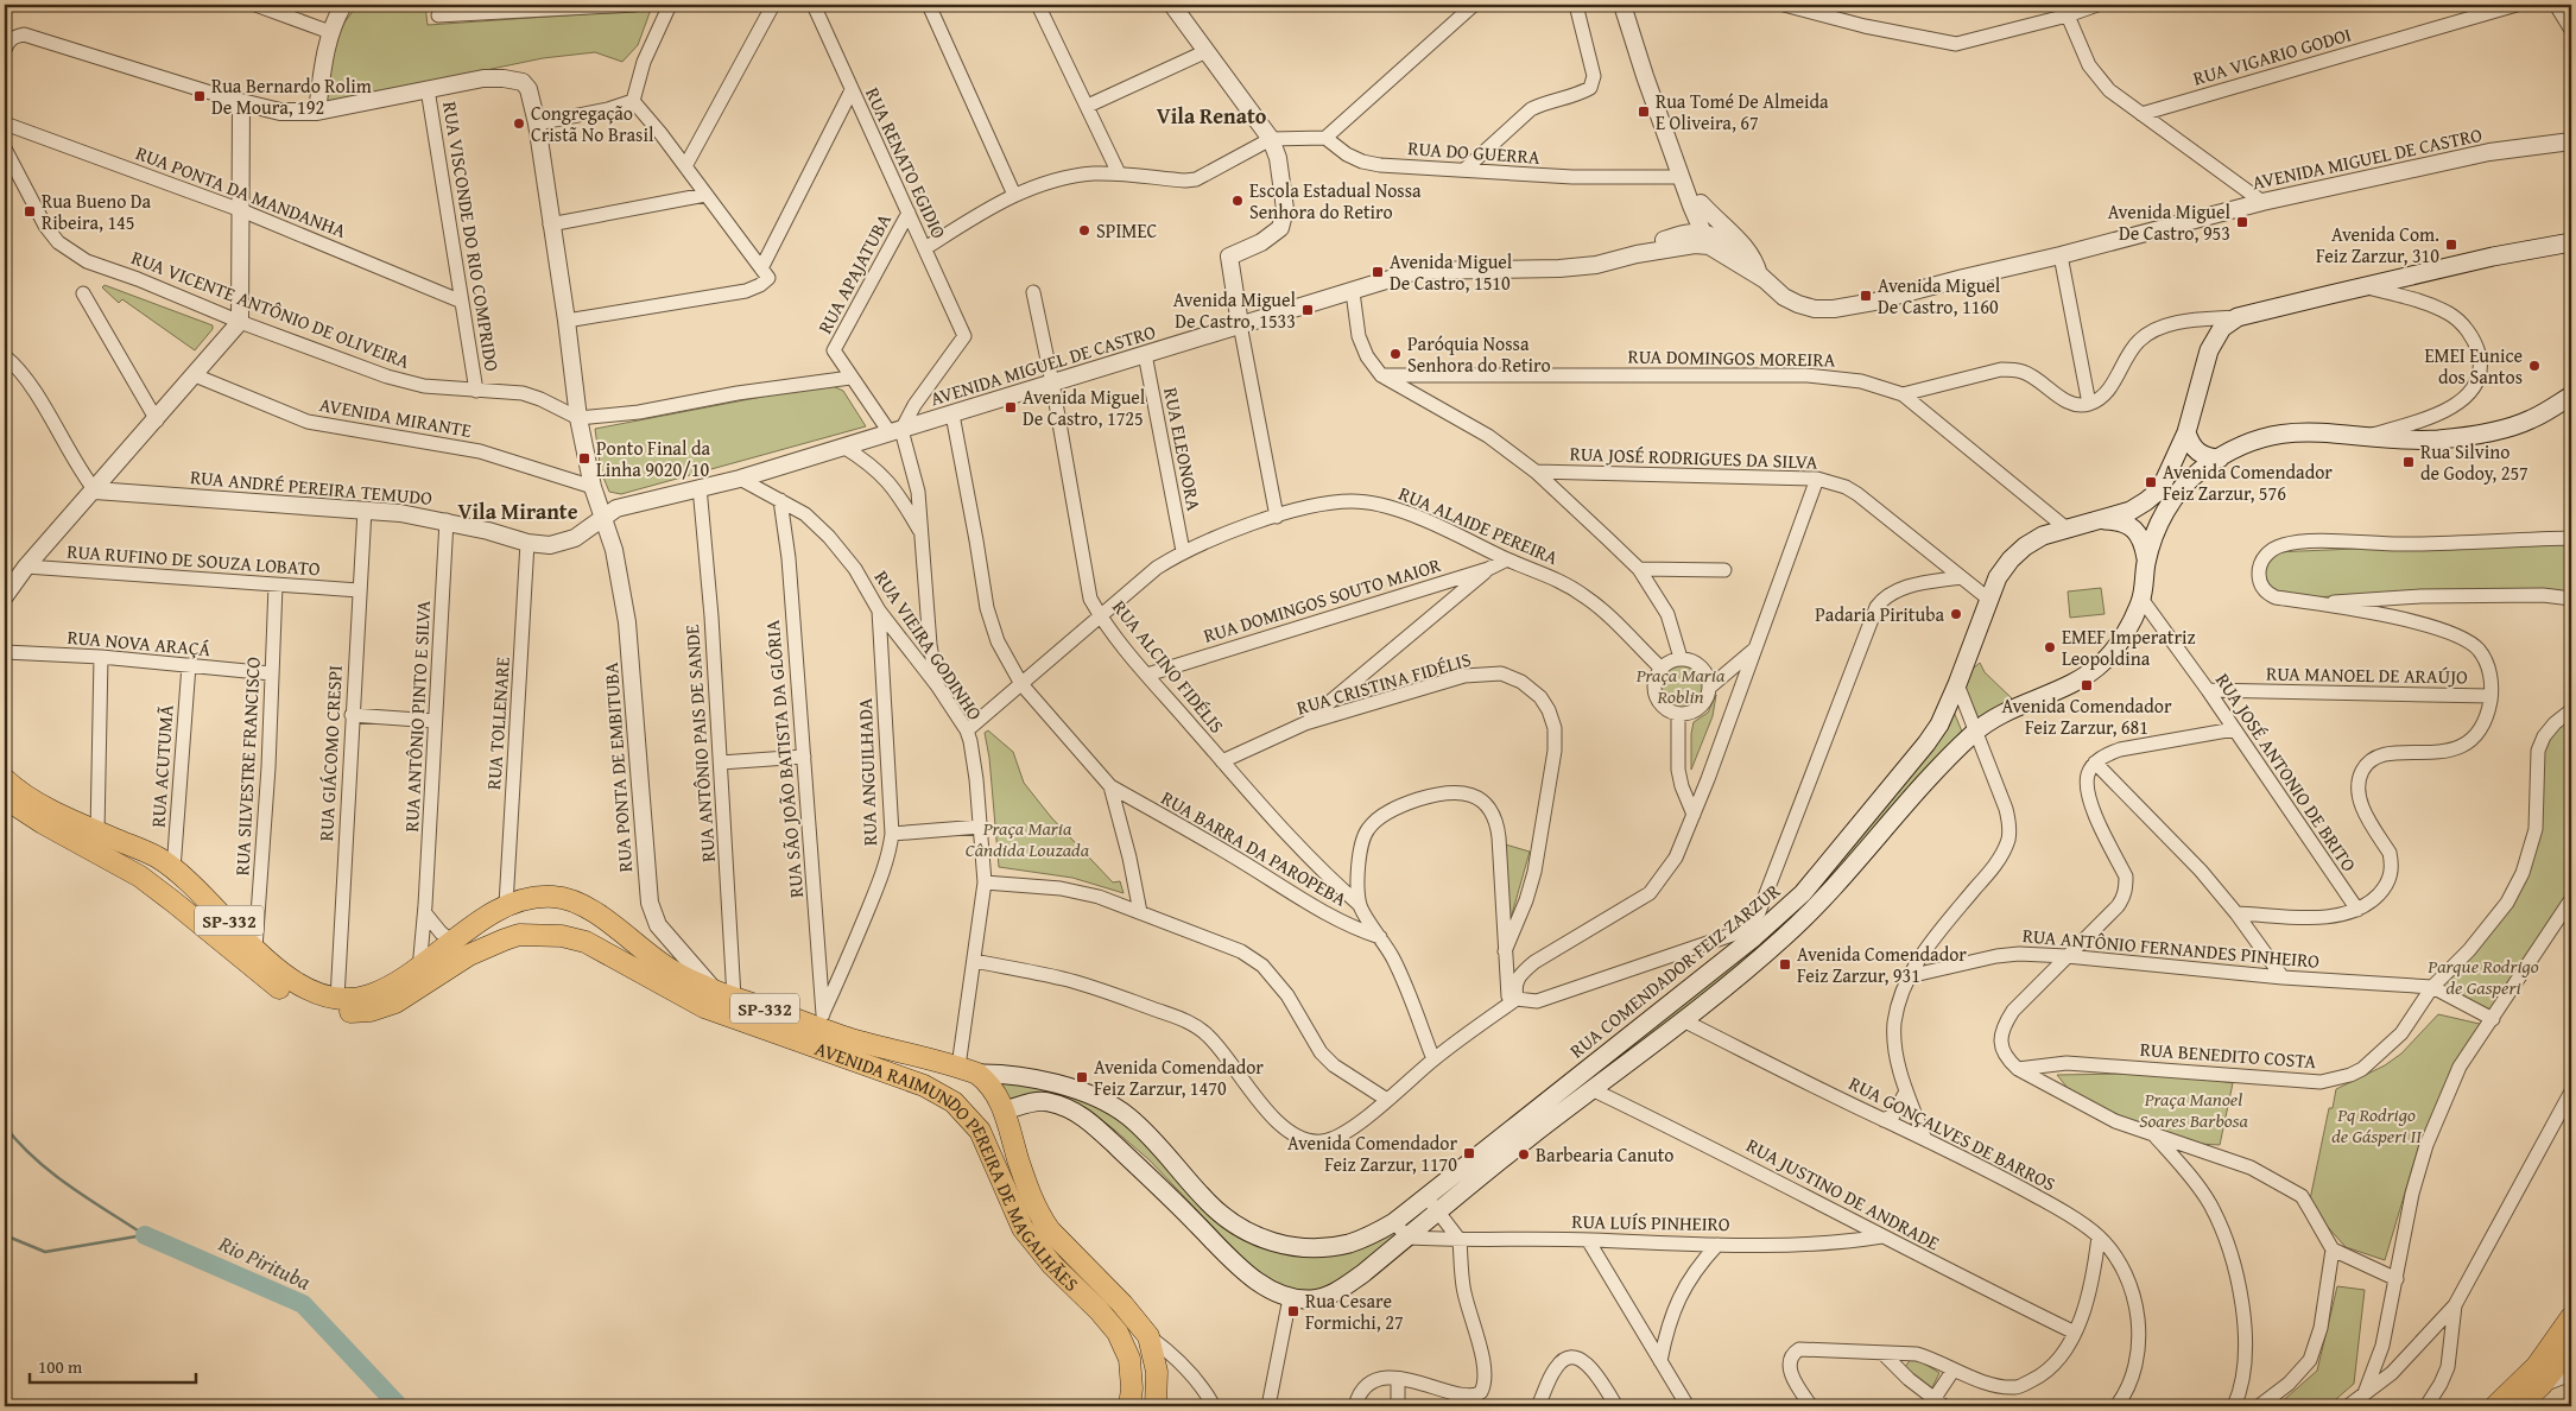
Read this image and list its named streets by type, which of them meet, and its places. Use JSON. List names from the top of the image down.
{
  "streets": {
    "main road": ["SP-332", "RUA COMENDADOR FEIZ ZARZUR", "AVENIDA RAIMUNDO PEREIRA DE MAGALHÃES"],
    "street": [
      "RUA VIGARIO GODOI",
      "RUA DO GUERRA",
      "AVENIDA MIGUEL DE CASTRO",
      "RUA RENATO EGIDIO",
      "RUA PONTA DA MANDANHA",
      "RUA VISCONDE DO RIO COMPRIDO",
      "RUA APAJATUBA",
      "RUA VICENTE ANTÔNIO DE OLIVEIRA",
      "RUA DOMINGOS MOREIRA",
      "AVENIDA MIRANTE",
      "RUA ELEONORA",
      "RUA JOSÉ RODRIGUES DA SILVA",
      "RUA ANDRÉ PEREIRA TEMUDO",
      "RUA ALAIDE PEREIRA",
      "RUA RUFINO DE SOUZA LOBATO",
      "RUA DOMINGOS SOUTO MAIOR",
      "RUA NOVA ARAÇÁ",
      "RUA VIEIRA GODINHO",
      "RUA ALCINO FIDÉLIS",
      "RUA MANOEL DE ARAÚJO",
      "RUA CRISTINA FIDÉLIS",
      "RUA ANTÔNIO PINTO E SILVA",
      "RUA TOLLENARE",
      "RUA ANTÔNIO PAIS DE SANDE",
      "RUA GIÁCOMO CRESPI",
      "RUA SÃO JOÃO BATISTA DA GLÓRIA",
      "RUA ACUTUMÃ",
      "RUA SILVESTRE FRANCISCO",
      "RUA PONTA DE EMBITUBA",
      "RUA ANGUILHADA",
      "RUA JOSÉ ANTONIO DE BRITO",
      "RUA BARRA DA PAROPEBA",
      "RUA ANTÔNIO FERNANDES PINHEIRO",
      "RUA BENEDITO COSTA",
      "RUA GONÇALVES DE BARROS",
      "RUA JUSTINO DE ANDRADE",
      "RUA LUÍS PINHEIRO"
    ]
  },
  "crossings": [
    ["AVENIDA MIGUEL DE CASTRO", "RUA RENATO EGIDIO"],
    ["AVENIDA MIGUEL DE CASTRO", "RUA ELEONORA"],
    ["AVENIDA MIGUEL DE CASTRO", "RUA ANDRÉ PEREIRA TEMUDO"],
    ["AVENIDA MIGUEL DE CASTRO", "RUA VIEIRA GODINHO"],
    ["AVENIDA MIGUEL DE CASTRO", "RUA ALCINO FIDÉLIS"],
    ["RUA RENATO EGIDIO", "RUA APAJATUBA"],
    ["RUA PONTA DA MANDANHA", "RUA VISCONDE DO RIO COMPRIDO"],
    ["RUA VISCONDE DO RIO COMPRIDO", "RUA VICENTE ANTÔNIO DE OLIVEIRA"],
    ["RUA VISCONDE DO RIO COMPRIDO", "RUA PONTA DE EMBITUBA"],
    ["RUA VICENTE ANTÔNIO DE OLIVEIRA", "RUA PONTA DE EMBITUBA"],
    ["RUA DOMINGOS MOREIRA", "RUA COMENDADOR FEIZ ZARZUR"],
    ["AVENIDA MIRANTE", "RUA PONTA DE EMBITUBA"],
    ["RUA ELEONORA", "RUA ALAIDE PEREIRA"],
    ["RUA JOSÉ RODRIGUES DA SILVA", "RUA COMENDADOR FEIZ ZARZUR"],
    ["RUA ANDRÉ PEREIRA TEMUDO", "RUA VIEIRA GODINHO"],
    ["RUA ANDRÉ PEREIRA TEMUDO", "RUA ANTÔNIO PINTO E SILVA"],
    ["RUA ANDRÉ PEREIRA TEMUDO", "RUA TOLLENARE"],
    ["RUA ANDRÉ PEREIRA TEMUDO", "RUA ANTÔNIO PAIS DE SANDE"],
    ["RUA ANDRÉ PEREIRA TEMUDO", "RUA GIÁCOMO CRESPI"],
    ["RUA ANDRÉ PEREIRA TEMUDO", "RUA PONTA DE EMBITUBA"],
    ["RUA ALAIDE PEREIRA", "RUA DOMINGOS SOUTO MAIOR"],
    ["RUA ALAIDE PEREIRA", "RUA VIEIRA GODINHO"],
    ["RUA ALAIDE PEREIRA", "RUA ALCINO FIDÉLIS"],
    ["RUA RUFINO DE SOUZA LOBATO", "RUA GIÁCOMO CRESPI"],
    ["RUA RUFINO DE SOUZA LOBATO", "RUA SILVESTRE FRANCISCO"],
    ["RUA DOMINGOS SOUTO MAIOR", "RUA ALCINO FIDÉLIS"],
    ["RUA NOVA ARAÇÁ", "RUA ACUTUMÃ"],
    ["RUA NOVA ARAÇÁ", "RUA SILVESTRE FRANCISCO"],
    ["RUA VIEIRA GODINHO", "RUA SÃO JOÃO BATISTA DA GLÓRIA"],
    ["RUA VIEIRA GODINHO", "RUA ANGUILHADA"],
    ["RUA VIEIRA GODINHO", "RUA COMENDADOR FEIZ ZARZUR"],
    ["RUA VIEIRA GODINHO", "AVENIDA RAIMUNDO PEREIRA DE MAGALHÃES"],
    ["RUA ALCINO FIDÉLIS", "RUA CRISTINA FIDÉLIS"],
    ["RUA MANOEL DE ARAÚJO", "RUA JOSÉ ANTONIO DE BRITO"],
    ["RUA ANTÔNIO PINTO E SILVA", "AVENIDA RAIMUNDO PEREIRA DE MAGALHÃES"],
    ["RUA TOLLENARE", "AVENIDA RAIMUNDO PEREIRA DE MAGALHÃES"],
    ["RUA ANTÔNIO PAIS DE SANDE", "RUA PONTA DE EMBITUBA"],
    ["RUA ANTÔNIO PAIS DE SANDE", "AVENIDA RAIMUNDO PEREIRA DE MAGALHÃES"],
    ["RUA GIÁCOMO CRESPI", "AVENIDA RAIMUNDO PEREIRA DE MAGALHÃES"],
    ["RUA SÃO JOÃO BATISTA DA GLÓRIA", "RUA ANGUILHADA"],
    ["RUA SÃO JOÃO BATISTA DA GLÓRIA", "AVENIDA RAIMUNDO PEREIRA DE MAGALHÃES"],
    ["RUA ACUTUMÃ", "AVENIDA RAIMUNDO PEREIRA DE MAGALHÃES"],
    ["RUA SILVESTRE FRANCISCO", "AVENIDA RAIMUNDO PEREIRA DE MAGALHÃES"],
    ["RUA PONTA DE EMBITUBA", "AVENIDA RAIMUNDO PEREIRA DE MAGALHÃES"],
    ["RUA ANGUILHADA", "AVENIDA RAIMUNDO PEREIRA DE MAGALHÃES"],
    ["RUA ANTÔNIO FERNANDES PINHEIRO", "RUA BENEDITO COSTA"],
    ["RUA COMENDADOR FEIZ ZARZUR", "AVENIDA RAIMUNDO PEREIRA DE MAGALHÃES"],
    ["RUA JUSTINO DE ANDRADE", "RUA LUÍS PINHEIRO"]
  ],
  "districts": ["Vila Renato", "Vila Mirante"],
  "water": ["Rio Pirituba"],
  "parks": [
    "Praça Maria Roblin",
    "Praça Maria Cândida Louzada",
    "Parque Rodrigo de Gasperi",
    "Praça Manoel Soares Barbosa",
    "Pq Rodrigo de Gásperi II"
  ],
  "places": {
    "transit": [
      "Rua Bernardo Rolim De Moura, 192",
      "Rua Tomé De Almeida E Oliveira, 67",
      "Rua Bueno Da Ribeira, 145",
      "Avenida Miguel De Castro, 953",
      "Avenida Com. Feiz Zarzur, 310",
      "Avenida Miguel De Castro, 1510",
      "Avenida Miguel De Castro, 1160",
      "Avenida Miguel De Castro, 1533",
      "Avenida Miguel De Castro, 1725",
      "Ponto Final da Linha 9020/10",
      "Rua Silvino de Godoy, 257",
      "Avenida Comendador Feiz Zarzur, 576",
      "Avenida Comendador Feiz Zarzur, 681",
      "Avenida Comendador Feiz Zarzur, 931",
      "Avenida Comendador Feiz Zarzur, 1470",
      "Avenida Comendador Feiz Zarzur, 1170",
      "Rua Cesare Formichi, 27"
    ],
    "other": [
      "Congregação Cristã No Brasil",
      "Escola Estadual Nossa Senhora do Retiro",
      "SPIMEC",
      "Paróquia Nossa Senhora do Retiro",
      "EMEI Eunice dos Santos",
      "Padaria Pirituba",
      "EMEF Imperatriz Leopoldina",
      "Barbearia Canuto"
    ]
  },
  "scale_bar": "100 m"
}
